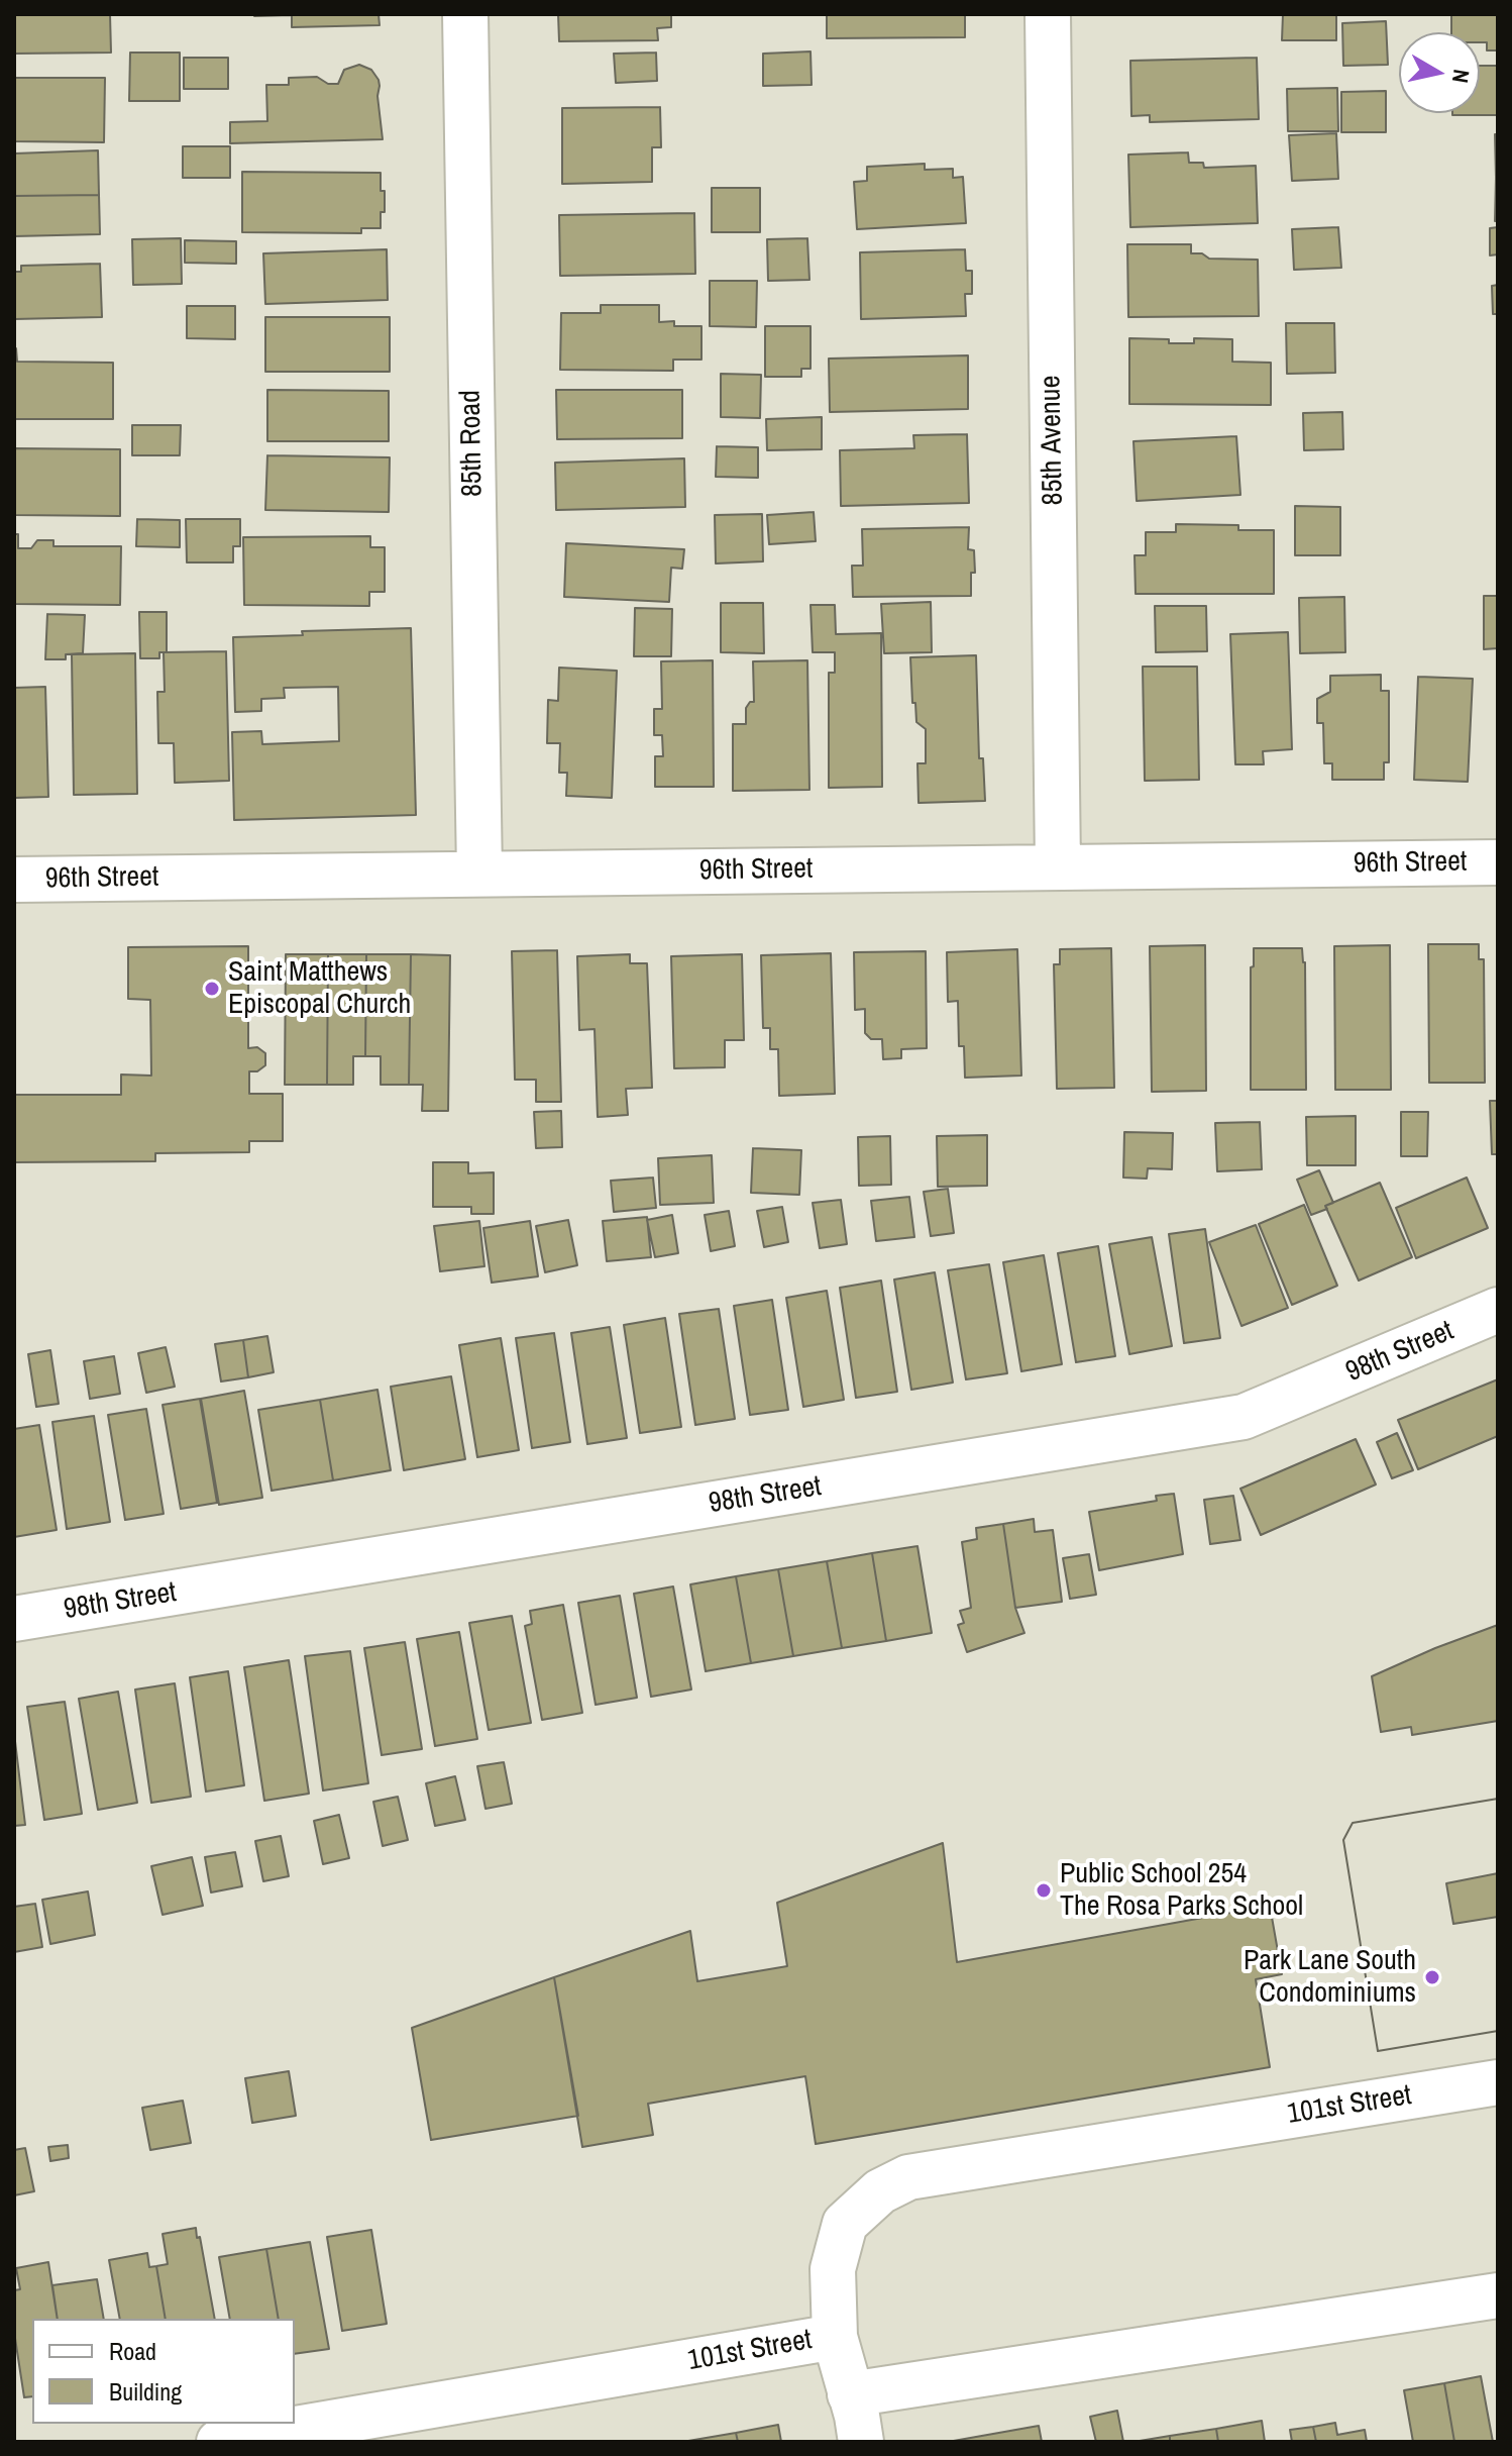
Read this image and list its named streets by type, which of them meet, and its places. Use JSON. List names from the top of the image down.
{
  "streets": {
    "street": [
      "85th Avenue",
      "85th Road",
      "96th Street",
      "98th Street",
      "101st Street"
    ]
  },
  "crossings": [
    ["85th Avenue", "96th Street"],
    ["85th Road", "96th Street"]
  ],
  "places": ["Saint Matthews Episcopal Church", "Public School 254 The Rosa Parks School", "Park Lane South Condominiums"],
  "legend": ["Road", "Building"],
  "north": "right"
}
